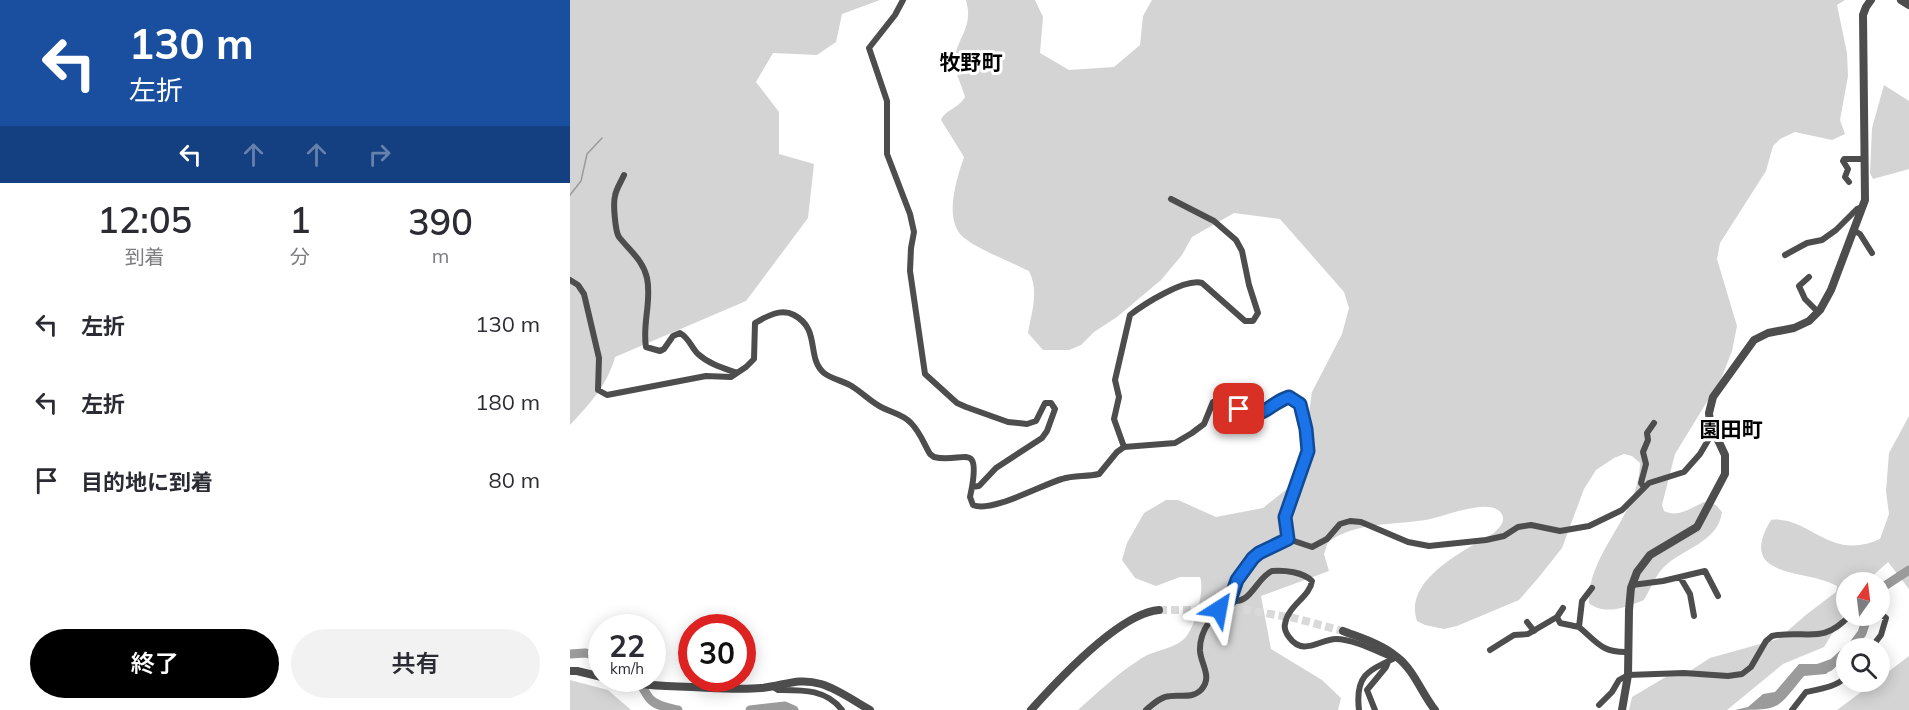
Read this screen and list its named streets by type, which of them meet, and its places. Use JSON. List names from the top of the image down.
{
  "districts": ["牧野町", "園田町"],
  "north": "top",
  "page": {
    "turn": ["130 m", "左折"],
    "eta": [
      "12:05",
      "到着",
      "1",
      "分",
      "390",
      "m"
    ],
    "list": [
      {
        "name": "左折",
        "value": "130 m"
      },
      {
        "name": "左折",
        "value": "180 m"
      },
      {
        "name": "目的地に到着",
        "value": "80 m"
      }
    ],
    "speed": "22 km/h",
    "limit": "30",
    "buttons": ["終了", "共有"]
  }
}
